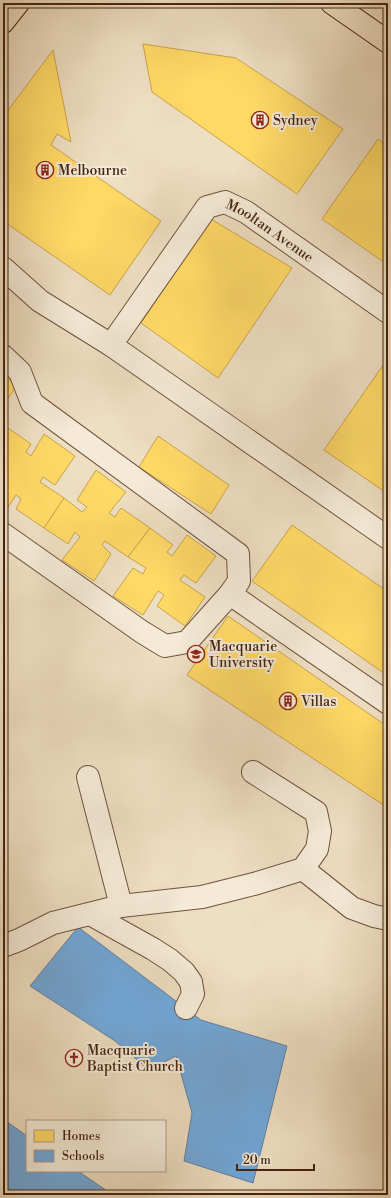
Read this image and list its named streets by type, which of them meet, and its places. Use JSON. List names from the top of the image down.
{
  "streets": {
    "street": ["Mooltan Avenue"]
  },
  "places": {
    "building": ["Sydney", "Melbourne", "Villas"],
    "school or university": ["Macquarie University"],
    "church": ["Macquarie Baptist Church"]
  },
  "legend": ["Homes", "Schools"],
  "scale_bar": "20 m"
}
